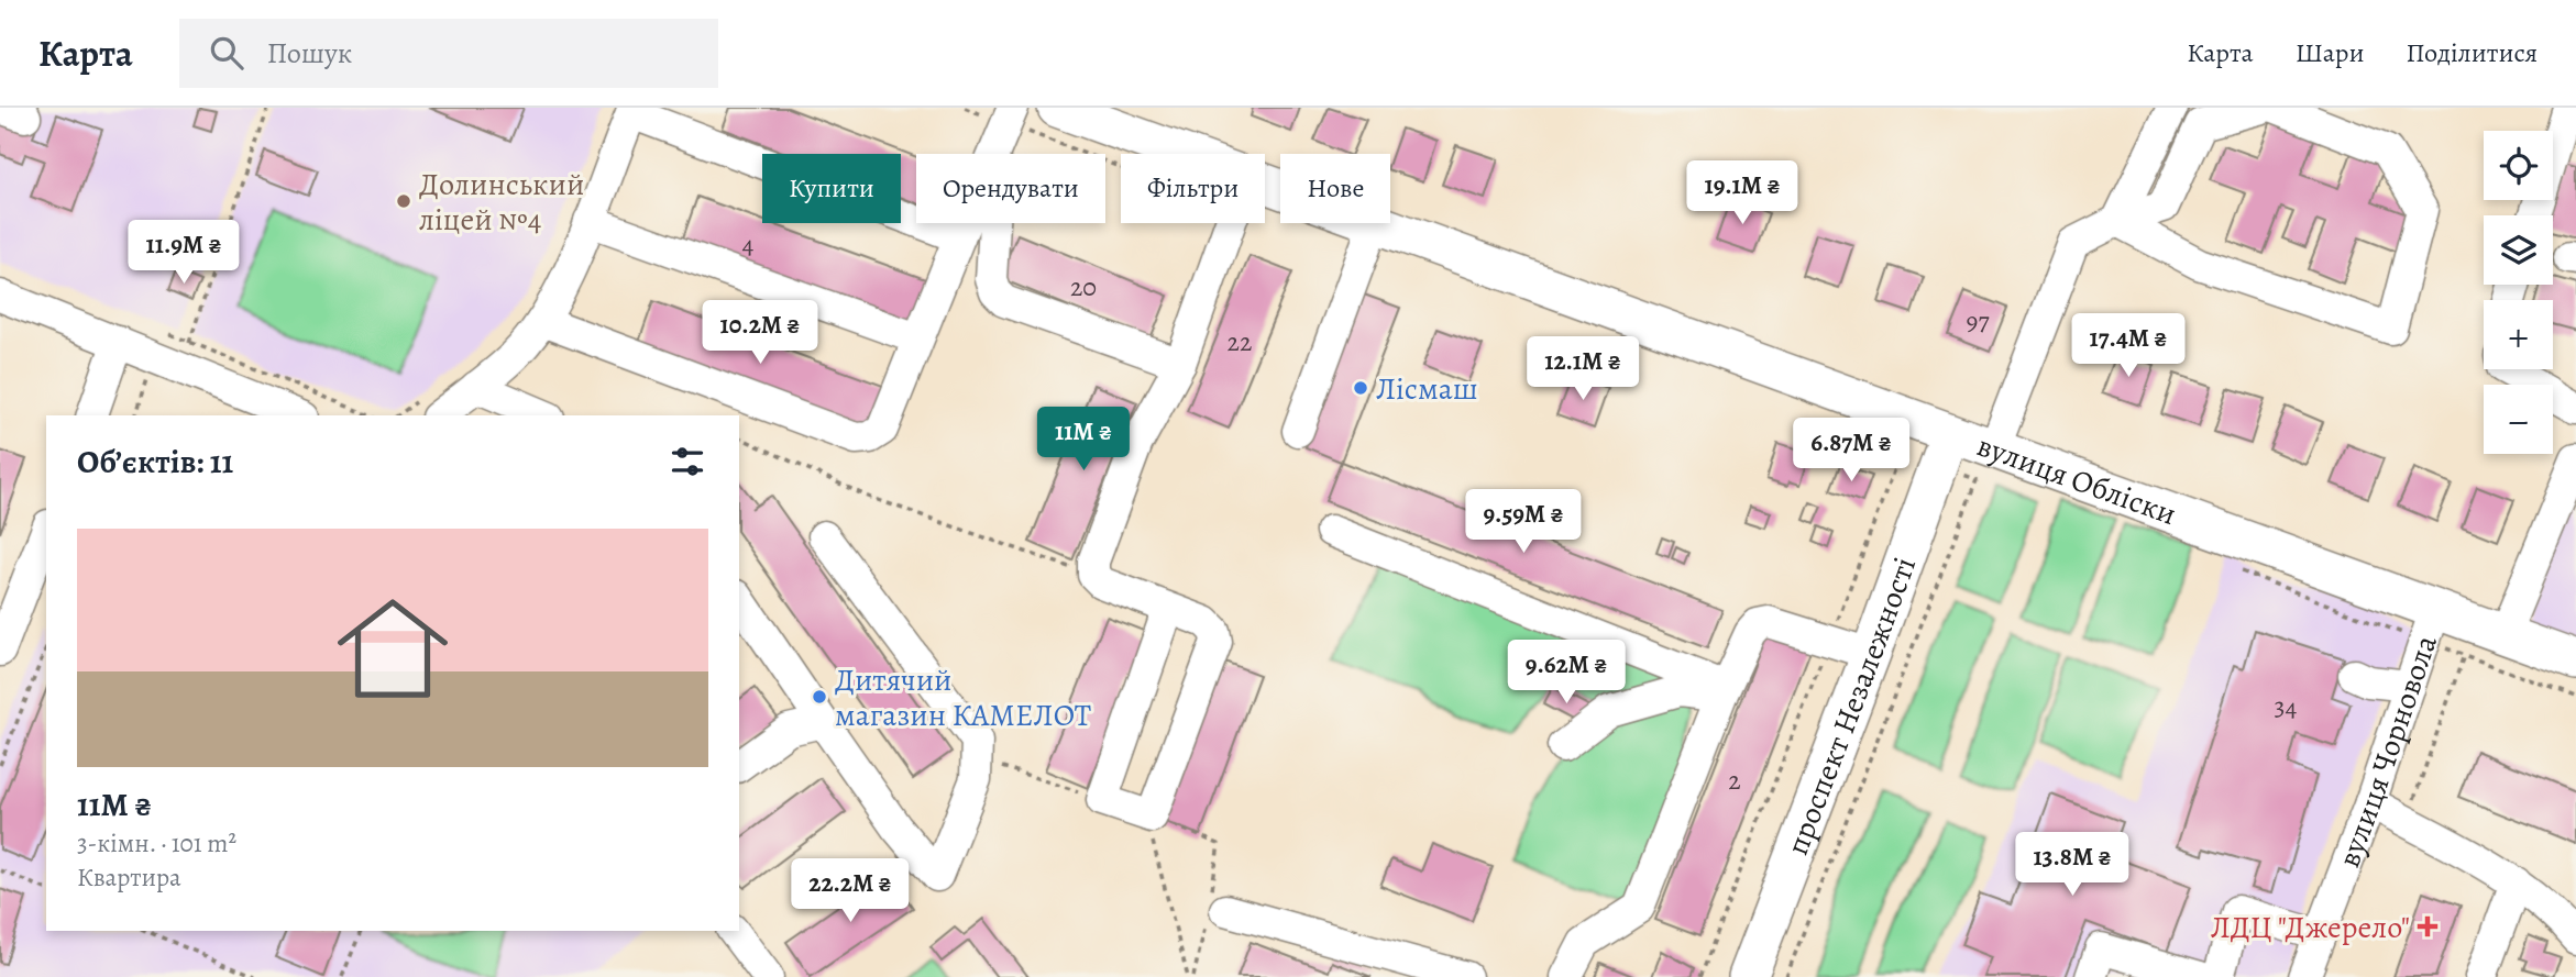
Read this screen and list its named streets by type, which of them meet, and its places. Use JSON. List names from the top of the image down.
{
  "streets": {
    "main road": ["вулиця Обліски", "проспект Незалежності"],
    "street": ["вулиця Чорновола"]
  },
  "crossings": [
    ["вулиця Обліски", "проспект Незалежності"],
    ["вулиця Обліски", "вулиця Чорновола"]
  ],
  "places": {
    "other": ["Долинський ліцей №4", "Лісмаш", "Дитячий магазин КАМЕЛОТ"],
    "health": ["ЛДЦ \"Джерело\""]
  },
  "house_numbers": [
    "4",
    "20",
    "97",
    "22",
    "34",
    "2"
  ],
  "page": {
    "header": "Карта",
    "search": "Пошук",
    "nav": ["Карта", "Шари", "Поділитися"],
    "map_buttons": ["+", "−"],
    "chip": [
      "Купити",
      "Орендувати",
      "Фільтри",
      "Нове"
    ],
    "price": [
      "19.1M ₴",
      "11.9M ₴",
      "10.2M ₴",
      "17.4M ₴",
      "12.1M ₴",
      "11M ₴",
      "6.87M ₴",
      "9.59M ₴",
      "9.62M ₴",
      "13.8M ₴",
      "22.2M ₴"
    ],
    "heading": "Об’єктів: 11",
    "list": [
      {
        "name": "11M ₴",
        "note": "3-кімн. · 101 m² · Квартира"
      }
    ]
  }
}
